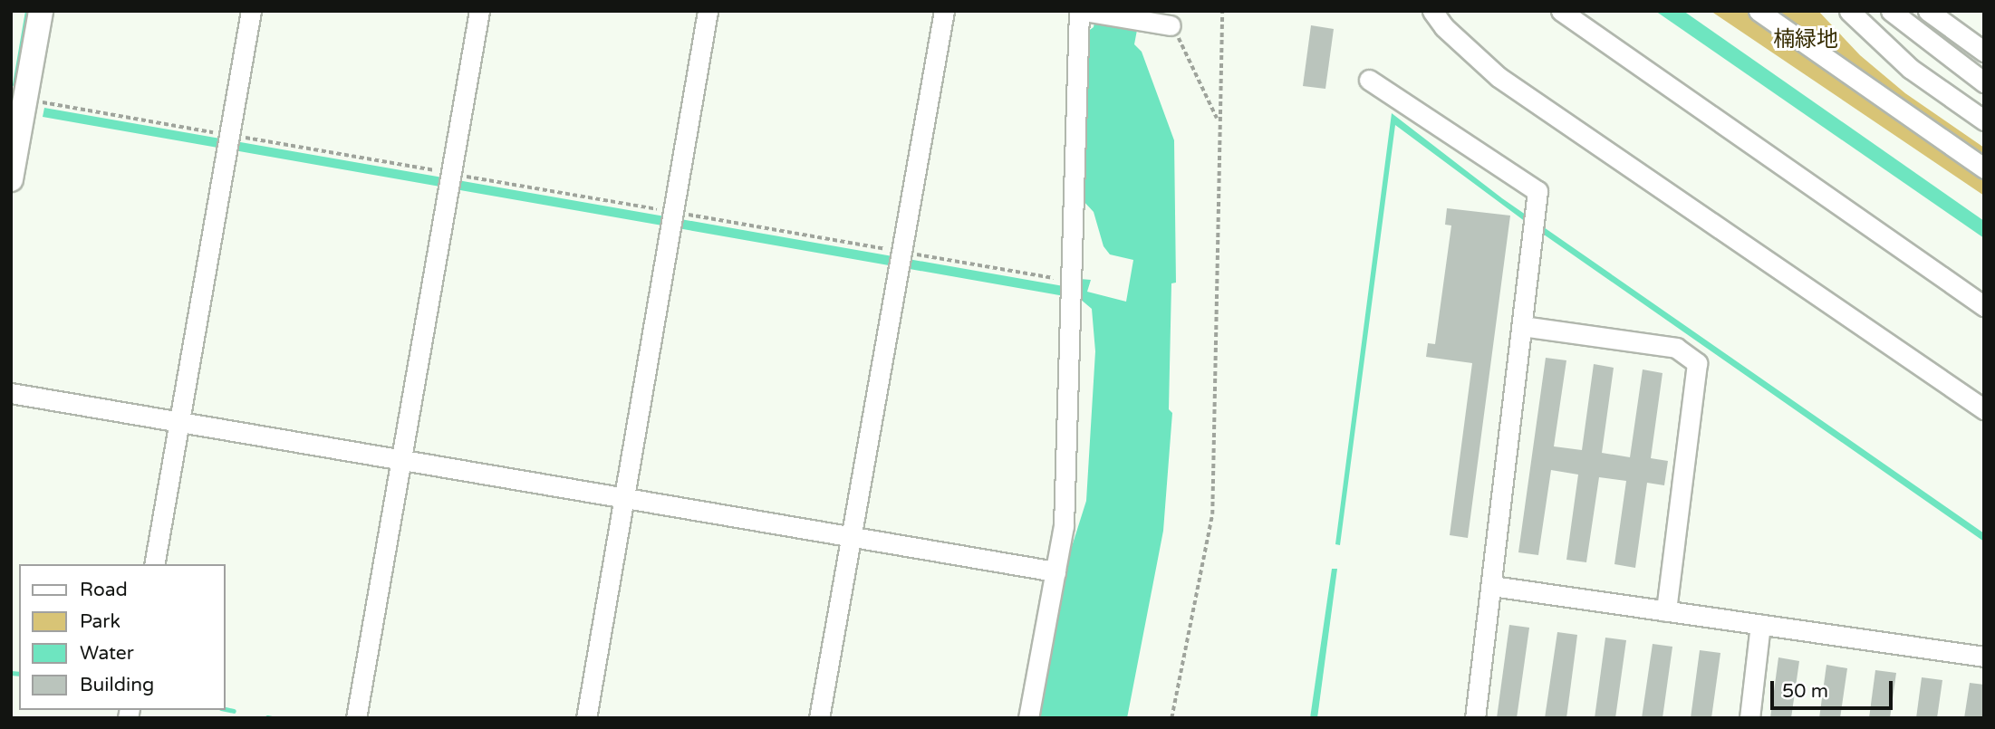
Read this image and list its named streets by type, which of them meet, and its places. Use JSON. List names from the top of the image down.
{
  "parks": ["楠緑地"],
  "legend": [
    "Road",
    "Park",
    "Water",
    "Building"
  ],
  "scale_bar": "50 m"
}
